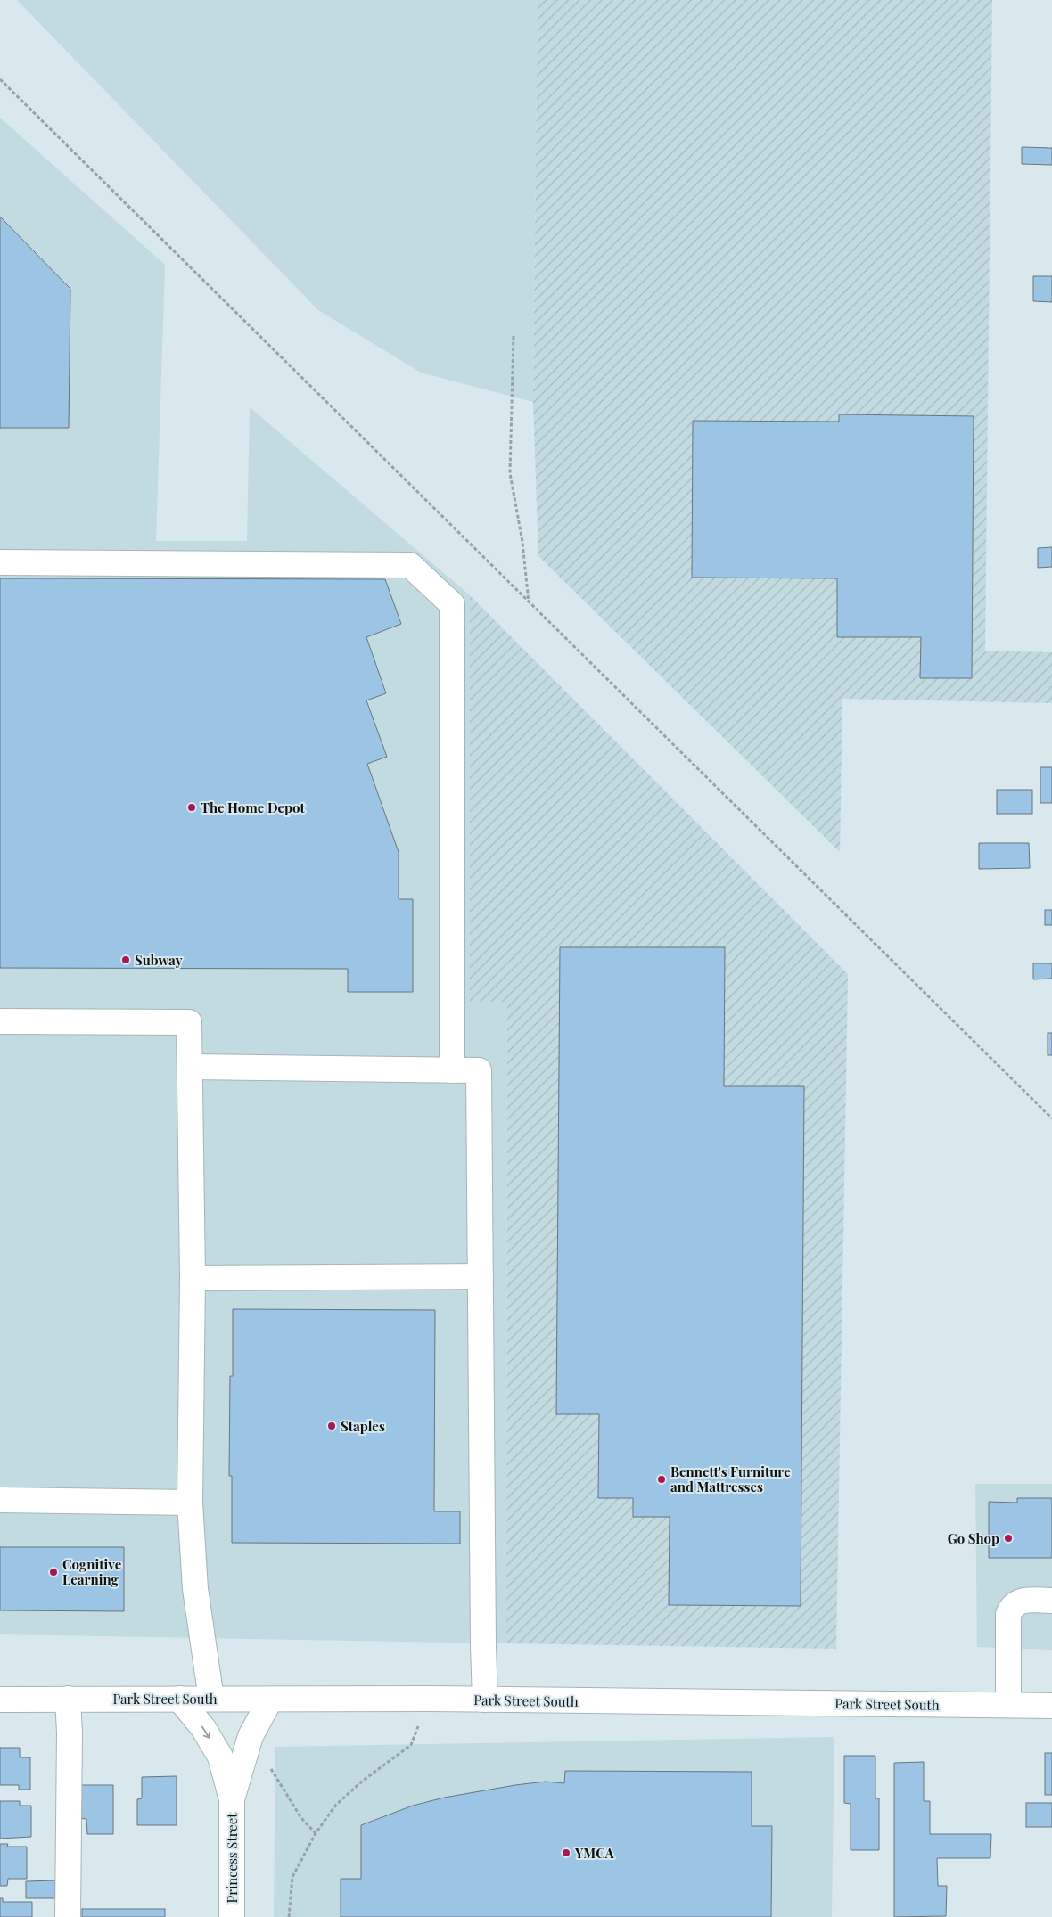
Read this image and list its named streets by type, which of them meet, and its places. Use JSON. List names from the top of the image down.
{
  "streets": {
    "main road": ["Park Street South", "Princess Street"]
  },
  "crossings": [
    ["Park Street South", "Princess Street"]
  ],
  "places": [
    "The Home Depot",
    "Subway",
    "Staples",
    "Bennett's Furniture and Mattresses",
    "Go Shop",
    "Cognitive Learning",
    "YMCA"
  ]
}
